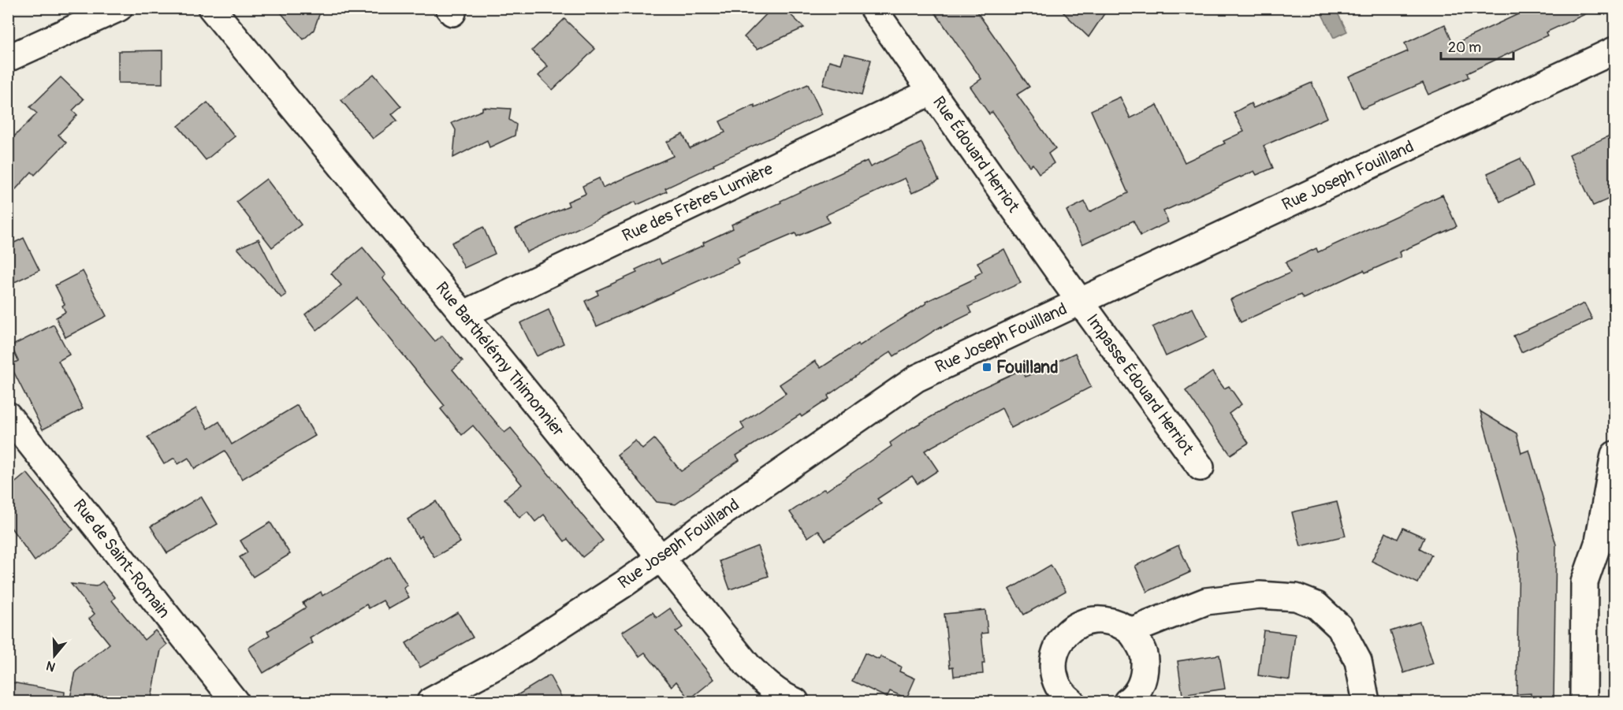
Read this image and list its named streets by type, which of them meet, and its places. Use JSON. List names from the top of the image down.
{
  "streets": {
    "street": [
      "Rue Édouard Herriot",
      "Rue Joseph Fouilland",
      "Rue des Frères Lumière",
      "Rue Barthélémy Thimonnier",
      "Impasse Édouard Herriot",
      "Rue de Saint-Romain"
    ]
  },
  "crossings": [
    ["Rue Édouard Herriot", "Rue Joseph Fouilland"],
    ["Rue Édouard Herriot", "Rue des Frères Lumière"],
    ["Rue Édouard Herriot", "Impasse Édouard Herriot"],
    ["Rue Joseph Fouilland", "Rue Barthélémy Thimonnier"],
    ["Rue Joseph Fouilland", "Impasse Édouard Herriot"],
    ["Rue des Frères Lumière", "Rue Barthélémy Thimonnier"]
  ],
  "places": {
    "transit": ["Fouilland"]
  },
  "scale_bar": "20 m",
  "north": "bottom"
}
